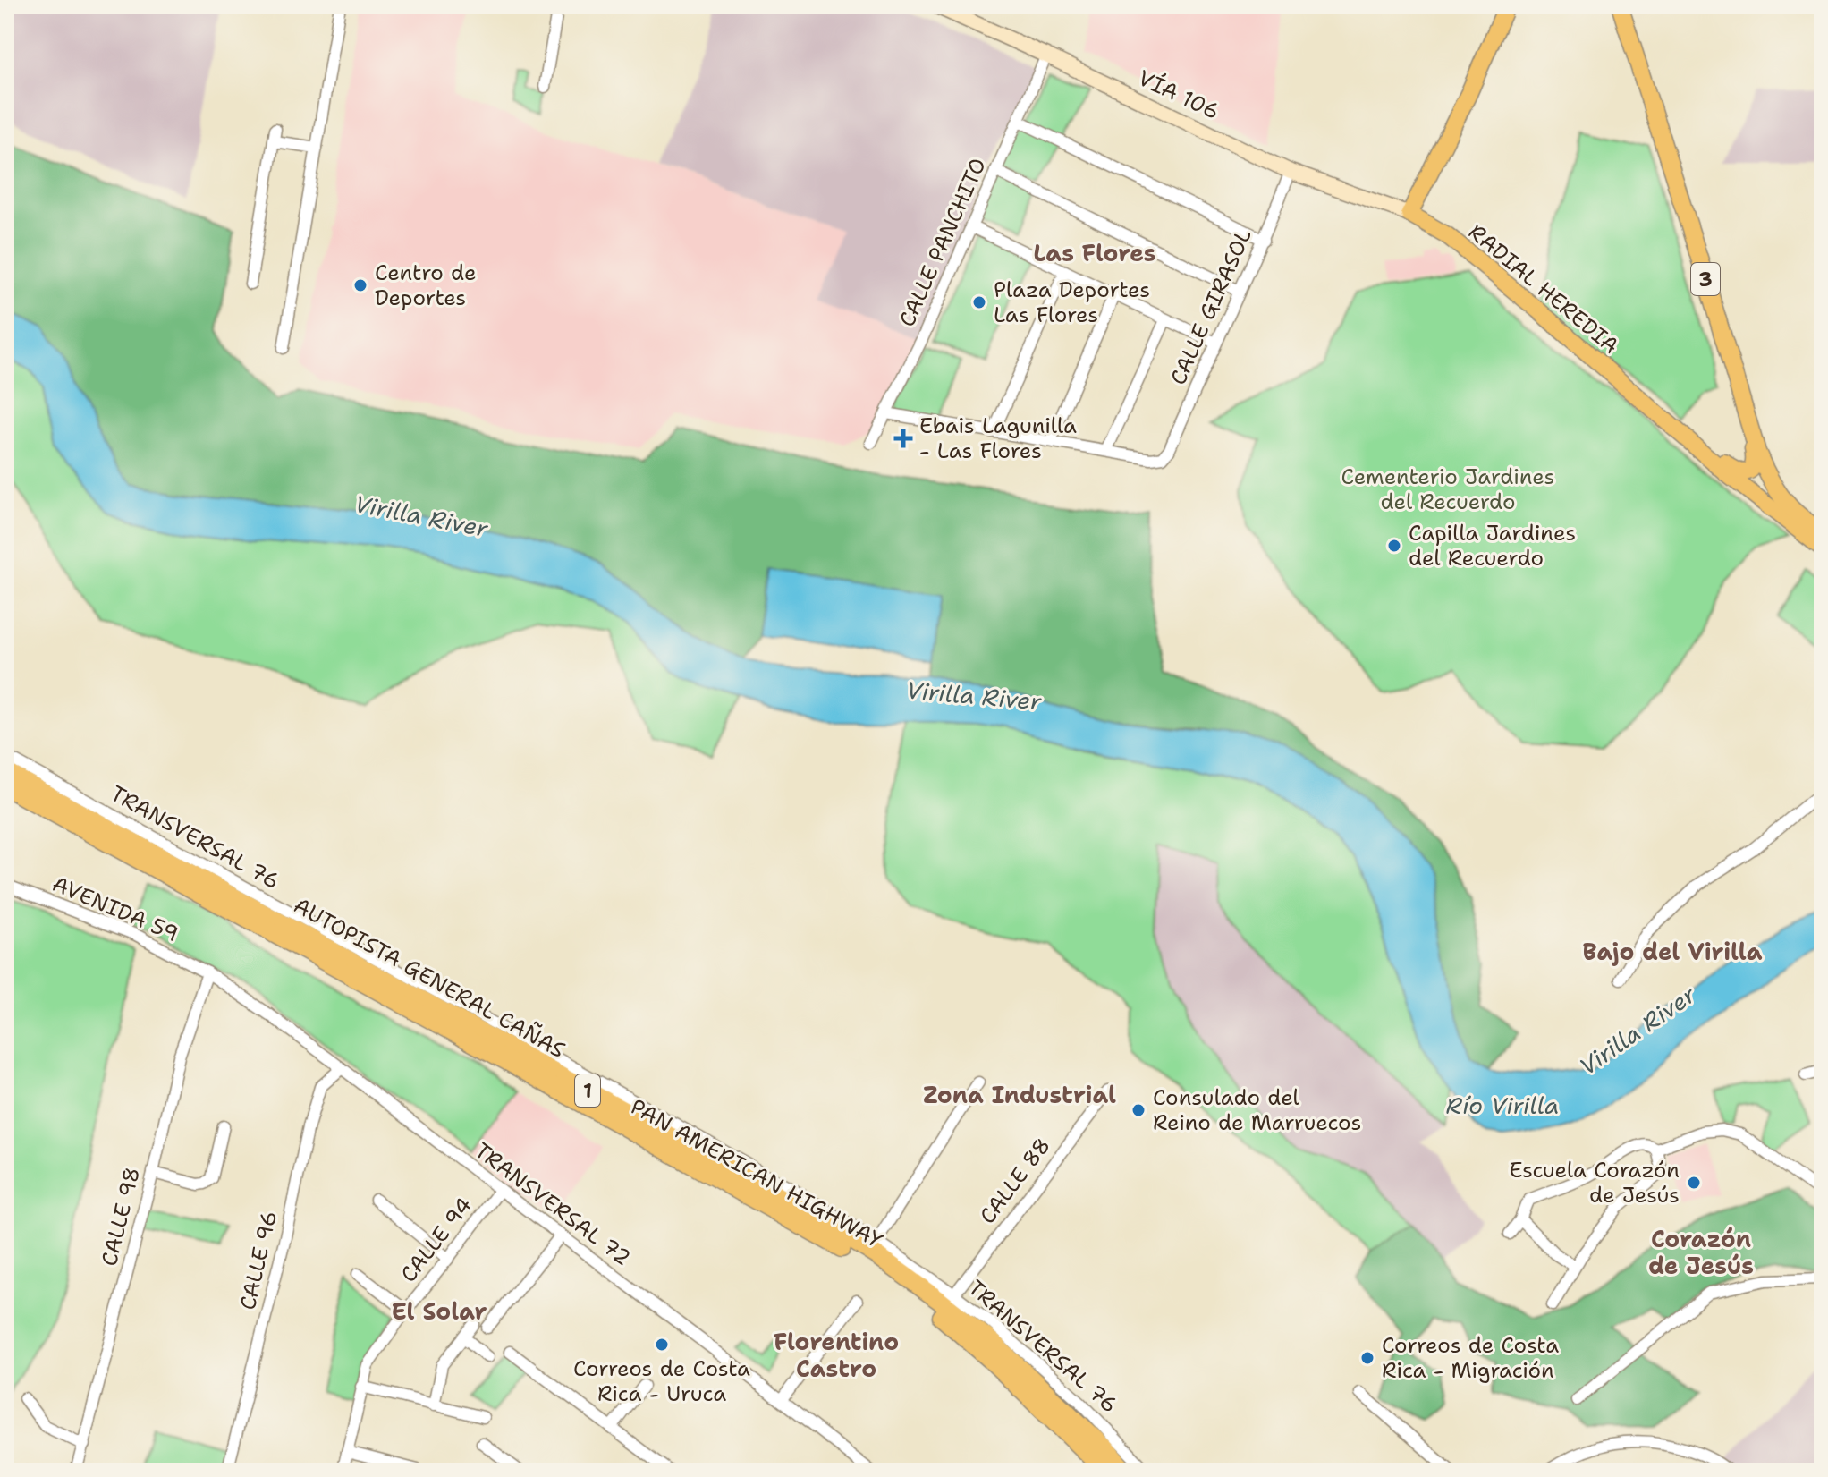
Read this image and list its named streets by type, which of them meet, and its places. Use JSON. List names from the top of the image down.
{
  "streets": {
    "highway": ["AUTOPISTA GENERAL CAÑAS", "1", "PAN AMERICAN HIGHWAY"],
    "main road": ["VÍA 106", "3", "RADIAL HEREDIA"],
    "street": [
      "CALLE PANCHITO",
      "CALLE GIRASOL",
      "TRANSVERSAL 76",
      "AVENIDA 59",
      "CALLE 88",
      "TRANSVERSAL 72",
      "CALLE 98",
      "CALLE 94",
      "CALLE 96"
    ]
  },
  "crossings": [
    ["VÍA 106", "CALLE PANCHITO"],
    ["VÍA 106", "RADIAL HEREDIA"],
    ["VÍA 106", "CALLE GIRASOL"],
    ["TRANSVERSAL 76", "CALLE 88"],
    ["AVENIDA 59", "TRANSVERSAL 72"],
    ["AVENIDA 59", "CALLE 98"],
    ["TRANSVERSAL 72", "CALLE 98"],
    ["TRANSVERSAL 72", "CALLE 94"],
    ["TRANSVERSAL 72", "CALLE 96"]
  ],
  "districts": [
    "Las Flores",
    "Bajo del Virilla",
    "Zona Industrial",
    "Corazón de Jesús",
    "El Solar",
    "Florentino Castro"
  ],
  "water": ["Virilla River", "Río Virilla"],
  "parks": ["Cementerio Jardines del Recuerdo"],
  "places": {
    "other": [
      "Centro de Deportes",
      "Plaza Deportes Las Flores",
      "Capilla Jardines del Recuerdo",
      "Consulado del Reino de Marruecos",
      "Escuela Corazón de Jesús",
      "Correos de Costa Rica - Uruca",
      "Correos de Costa Rica - Migración"
    ],
    "health": ["Ebais Lagunilla - Las Flores"]
  }
}
